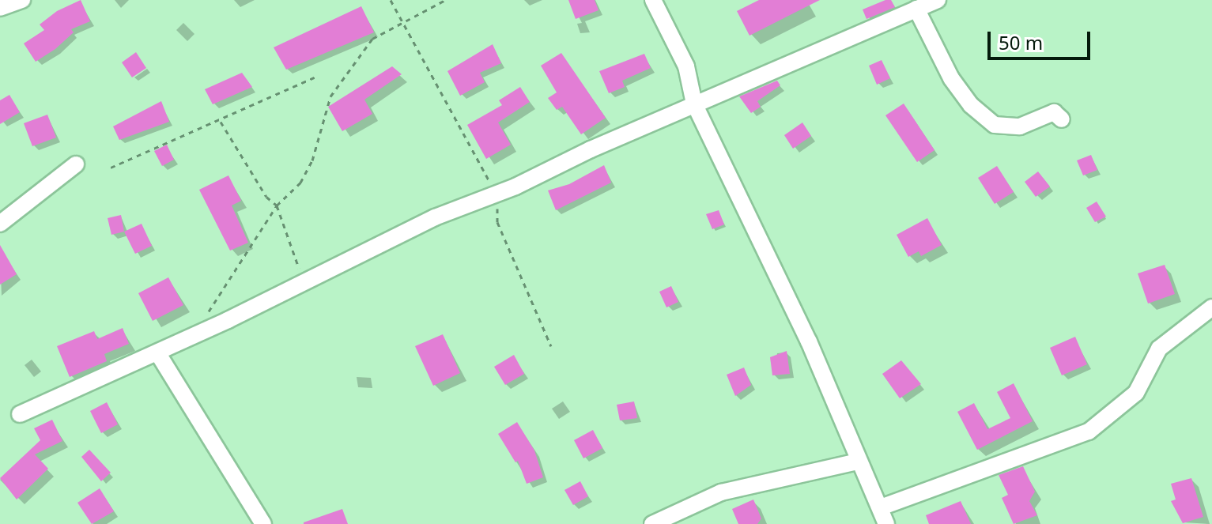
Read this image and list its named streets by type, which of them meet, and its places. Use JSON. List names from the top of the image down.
{
  "scale_bar": "50 m"
}
